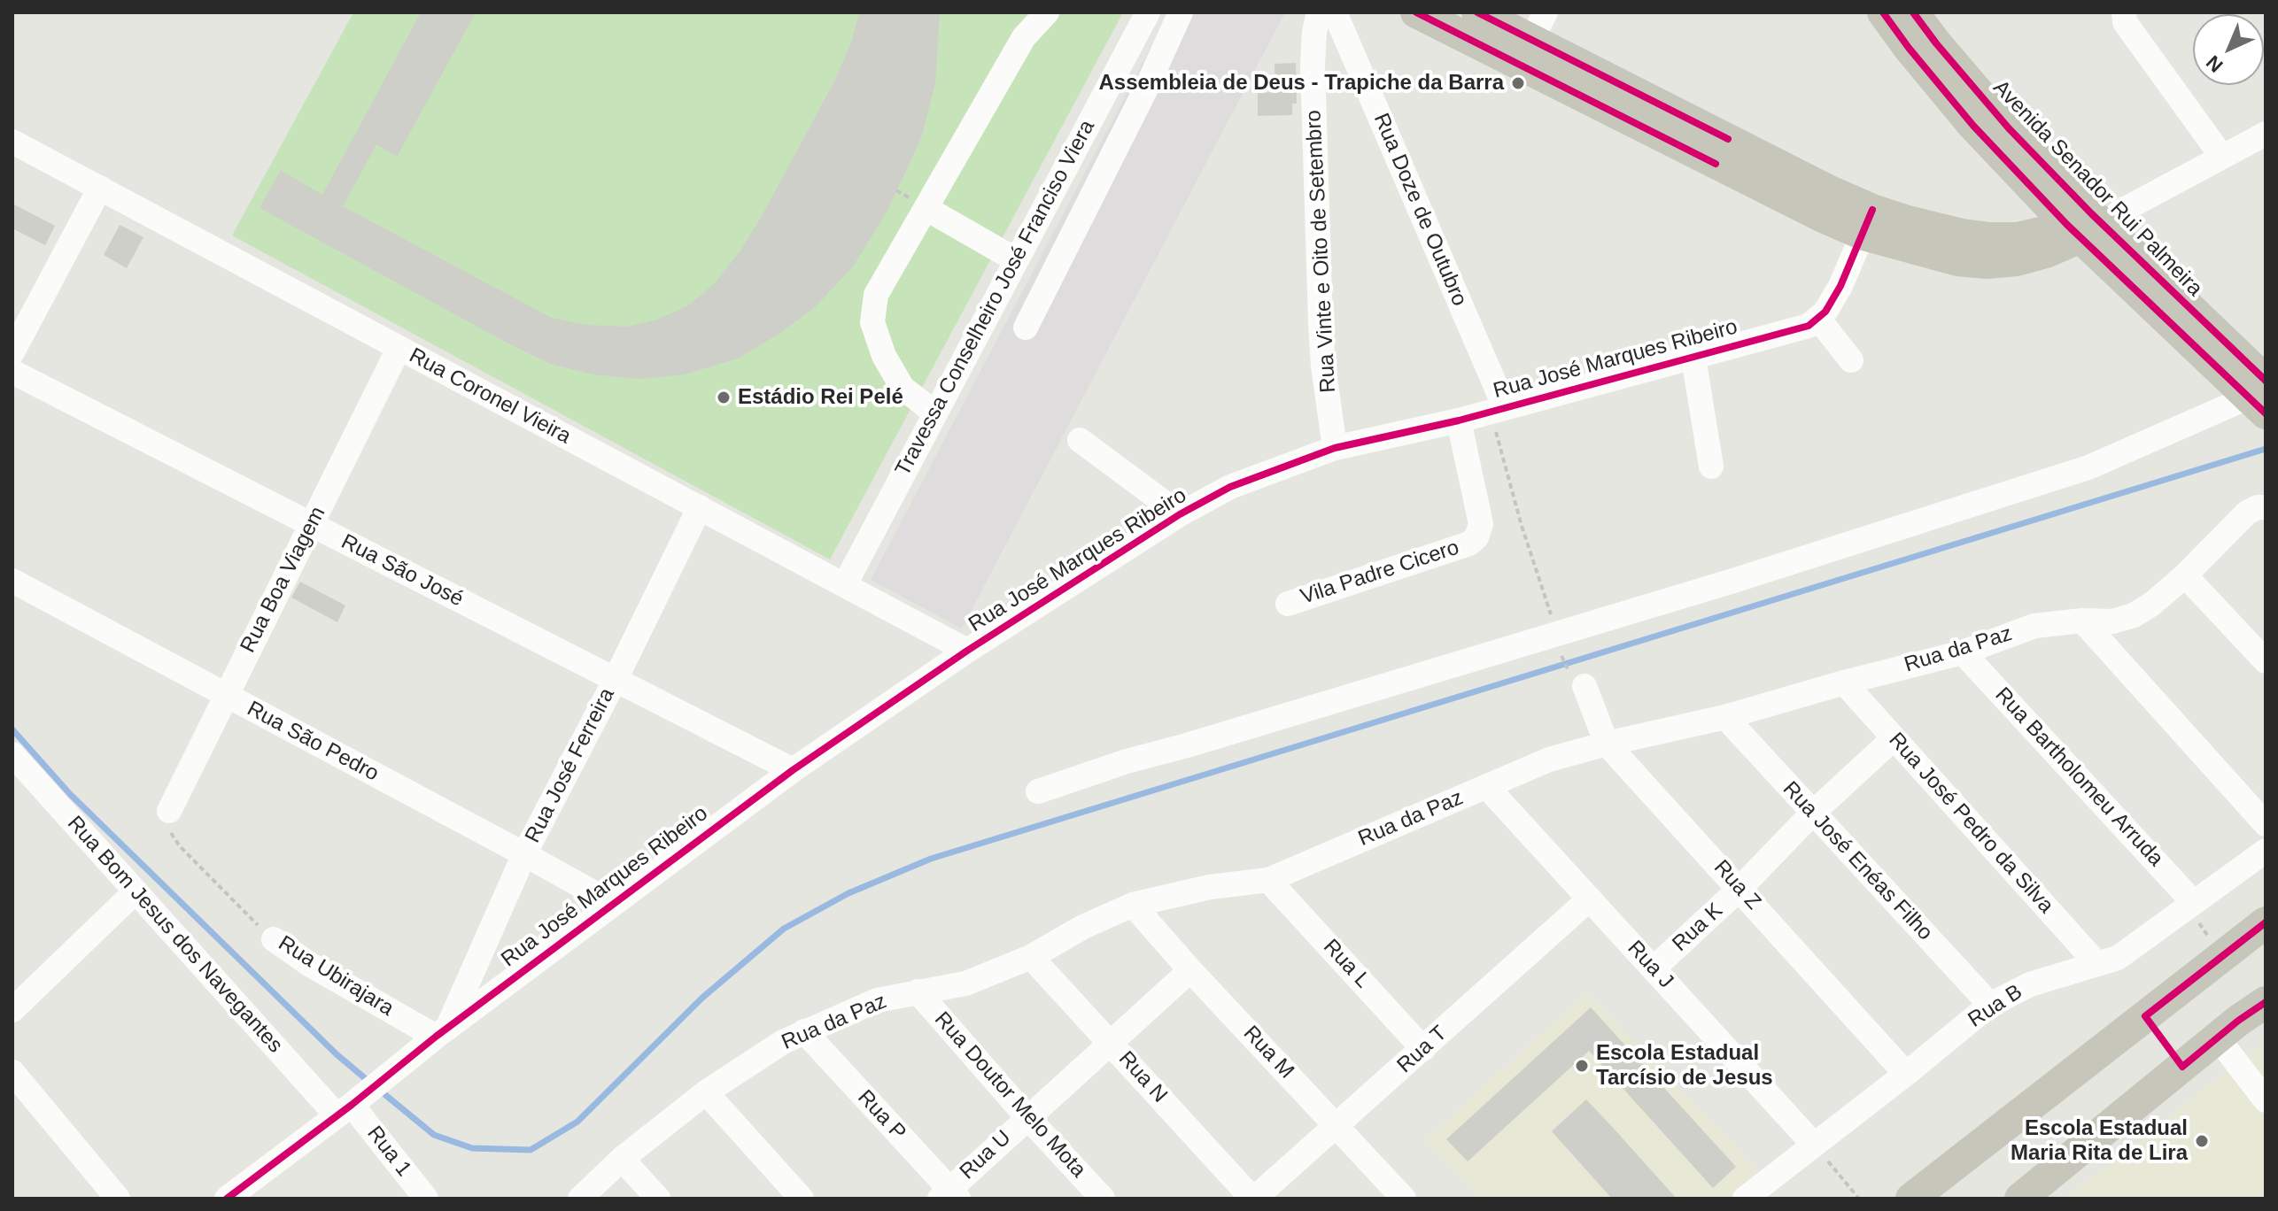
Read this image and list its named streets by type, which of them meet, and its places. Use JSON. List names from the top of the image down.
{
  "streets": {
    "main road": ["Avenida Senador Rui Palmeira"],
    "street": [
      "Rua Doze de Outubro",
      "Rua Vinte e Oito de Setembro",
      "Travessa Conselheiro José Franciso Viera",
      "Rua José Marques Ribeiro",
      "Rua Coronel Vieira",
      "Rua São José",
      "Vila Padre Cicero",
      "Rua Boa Viagem",
      "Rua da Paz",
      "Rua São Pedro",
      "Rua José Ferreira",
      "Rua Bartholomeu Arruda",
      "Rua José Pedro da Silva",
      "Rua José Enéas Filho",
      "Rua Z",
      "Rua K",
      "Rua Bom Jesus dos Navegantes",
      "Rua L",
      "Rua J",
      "Rua Ubirajara",
      "Rua B",
      "Rua T",
      "Rua M",
      "Rua N",
      "Rua Doutor Melo Mota",
      "Rua P",
      "Rua 1",
      "Rua U"
    ]
  },
  "crossings": [
    ["Rua Doze de Outubro", "Rua José Marques Ribeiro"],
    ["Rua Vinte e Oito de Setembro", "Rua José Marques Ribeiro"],
    ["Travessa Conselheiro José Franciso Viera", "Rua Coronel Vieira"],
    ["Rua José Marques Ribeiro", "Rua Coronel Vieira"],
    ["Rua José Marques Ribeiro", "Rua São José"],
    ["Rua José Marques Ribeiro", "Vila Padre Cicero"],
    ["Rua José Marques Ribeiro", "Rua São Pedro"],
    ["Rua José Marques Ribeiro", "Rua José Ferreira"],
    ["Rua José Marques Ribeiro", "Rua Bom Jesus dos Navegantes"],
    ["Rua José Marques Ribeiro", "Rua Ubirajara"],
    ["Rua José Marques Ribeiro", "Rua 1"],
    ["Rua Coronel Vieira", "Rua Boa Viagem"],
    ["Rua Coronel Vieira", "Rua José Ferreira"],
    ["Rua São José", "Rua Boa Viagem"],
    ["Rua São José", "Rua José Ferreira"],
    ["Rua Boa Viagem", "Rua São Pedro"],
    ["Rua Boa Viagem", "Rua Ubirajara"],
    ["Rua da Paz", "Rua Bartholomeu Arruda"],
    ["Rua da Paz", "Rua José Pedro da Silva"],
    ["Rua da Paz", "Rua José Enéas Filho"],
    ["Rua da Paz", "Rua Z"],
    ["Rua da Paz", "Rua L"],
    ["Rua da Paz", "Rua J"],
    ["Rua da Paz", "Rua M"],
    ["Rua da Paz", "Rua N"],
    ["Rua da Paz", "Rua Doutor Melo Mota"],
    ["Rua da Paz", "Rua P"],
    ["Rua São Pedro", "Rua José Ferreira"],
    ["Rua José Ferreira", "Rua Ubirajara"],
    ["Rua Bartholomeu Arruda", "Rua B"],
    ["Rua José Pedro da Silva", "Rua K"],
    ["Rua José Pedro da Silva", "Rua B"],
    ["Rua José Enéas Filho", "Rua K"],
    ["Rua José Enéas Filho", "Rua B"],
    ["Rua Z", "Rua K"],
    ["Rua Z", "Rua B"],
    ["Rua K", "Rua J"],
    ["Rua Bom Jesus dos Navegantes", "Rua 1"],
    ["Rua L", "Rua T"],
    ["Rua J", "Rua B"],
    ["Rua J", "Rua T"],
    ["Rua T", "Rua M"],
    ["Rua T", "Rua N"],
    ["Rua M", "Rua U"],
    ["Rua N", "Rua U"],
    ["Rua Doutor Melo Mota", "Rua U"],
    ["Rua P", "Rua U"]
  ],
  "places": [
    "Assembleia de Deus - Trapiche da Barra",
    "Estádio Rei Pelé",
    "Escola Estadual Tarcísio de Jesus",
    "Escola Estadual Maria Rita de Lira"
  ],
  "north": "bottom left"
}
